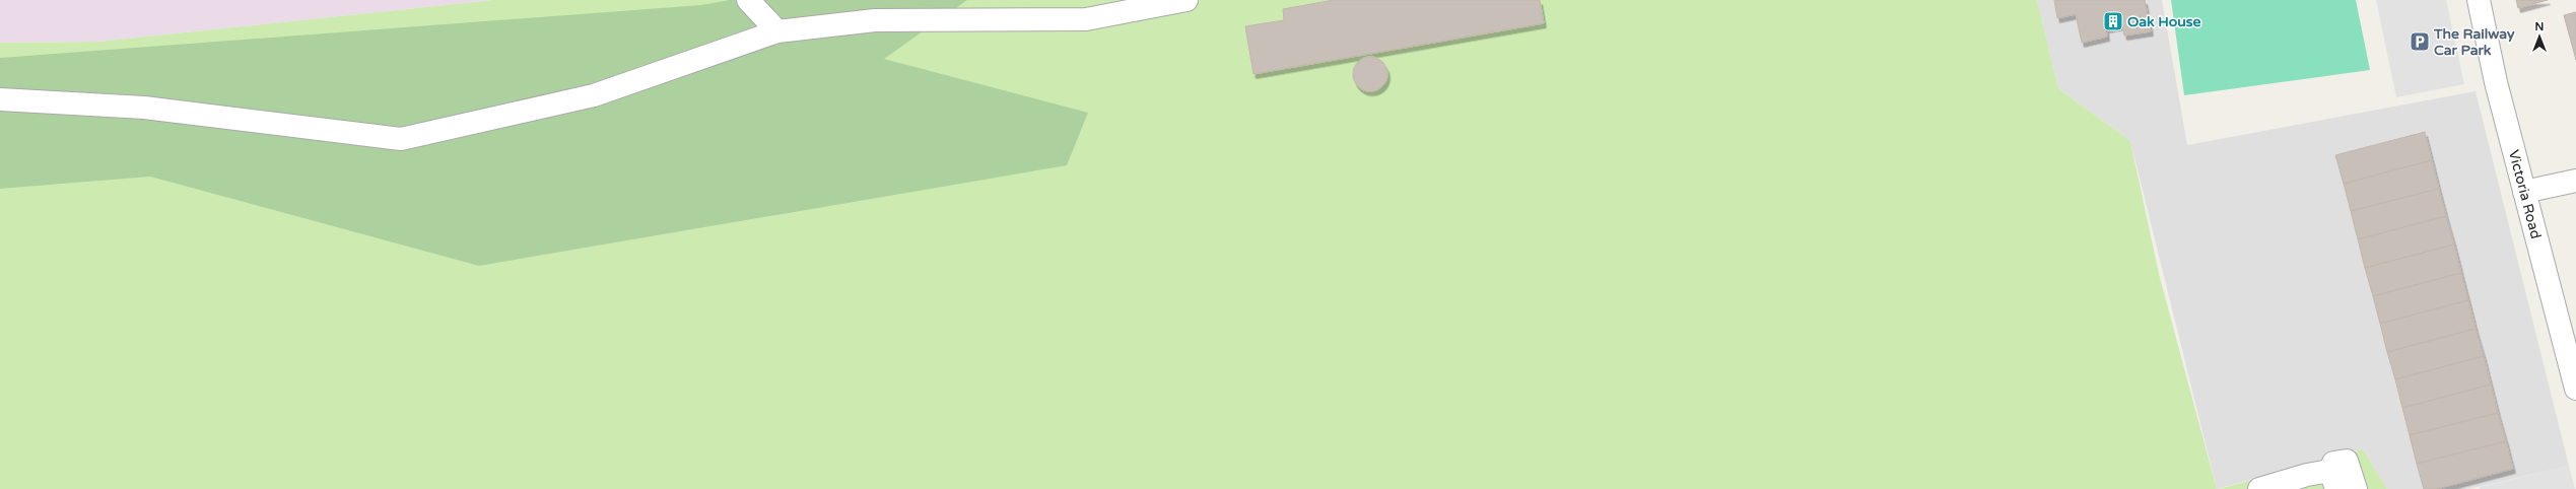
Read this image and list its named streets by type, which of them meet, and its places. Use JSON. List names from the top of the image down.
{
  "streets": {
    "street": ["Victoria Road"]
  },
  "places": {
    "building": ["Oak House"],
    "parking": ["The Railway Car Park"]
  },
  "north": "top"
}
